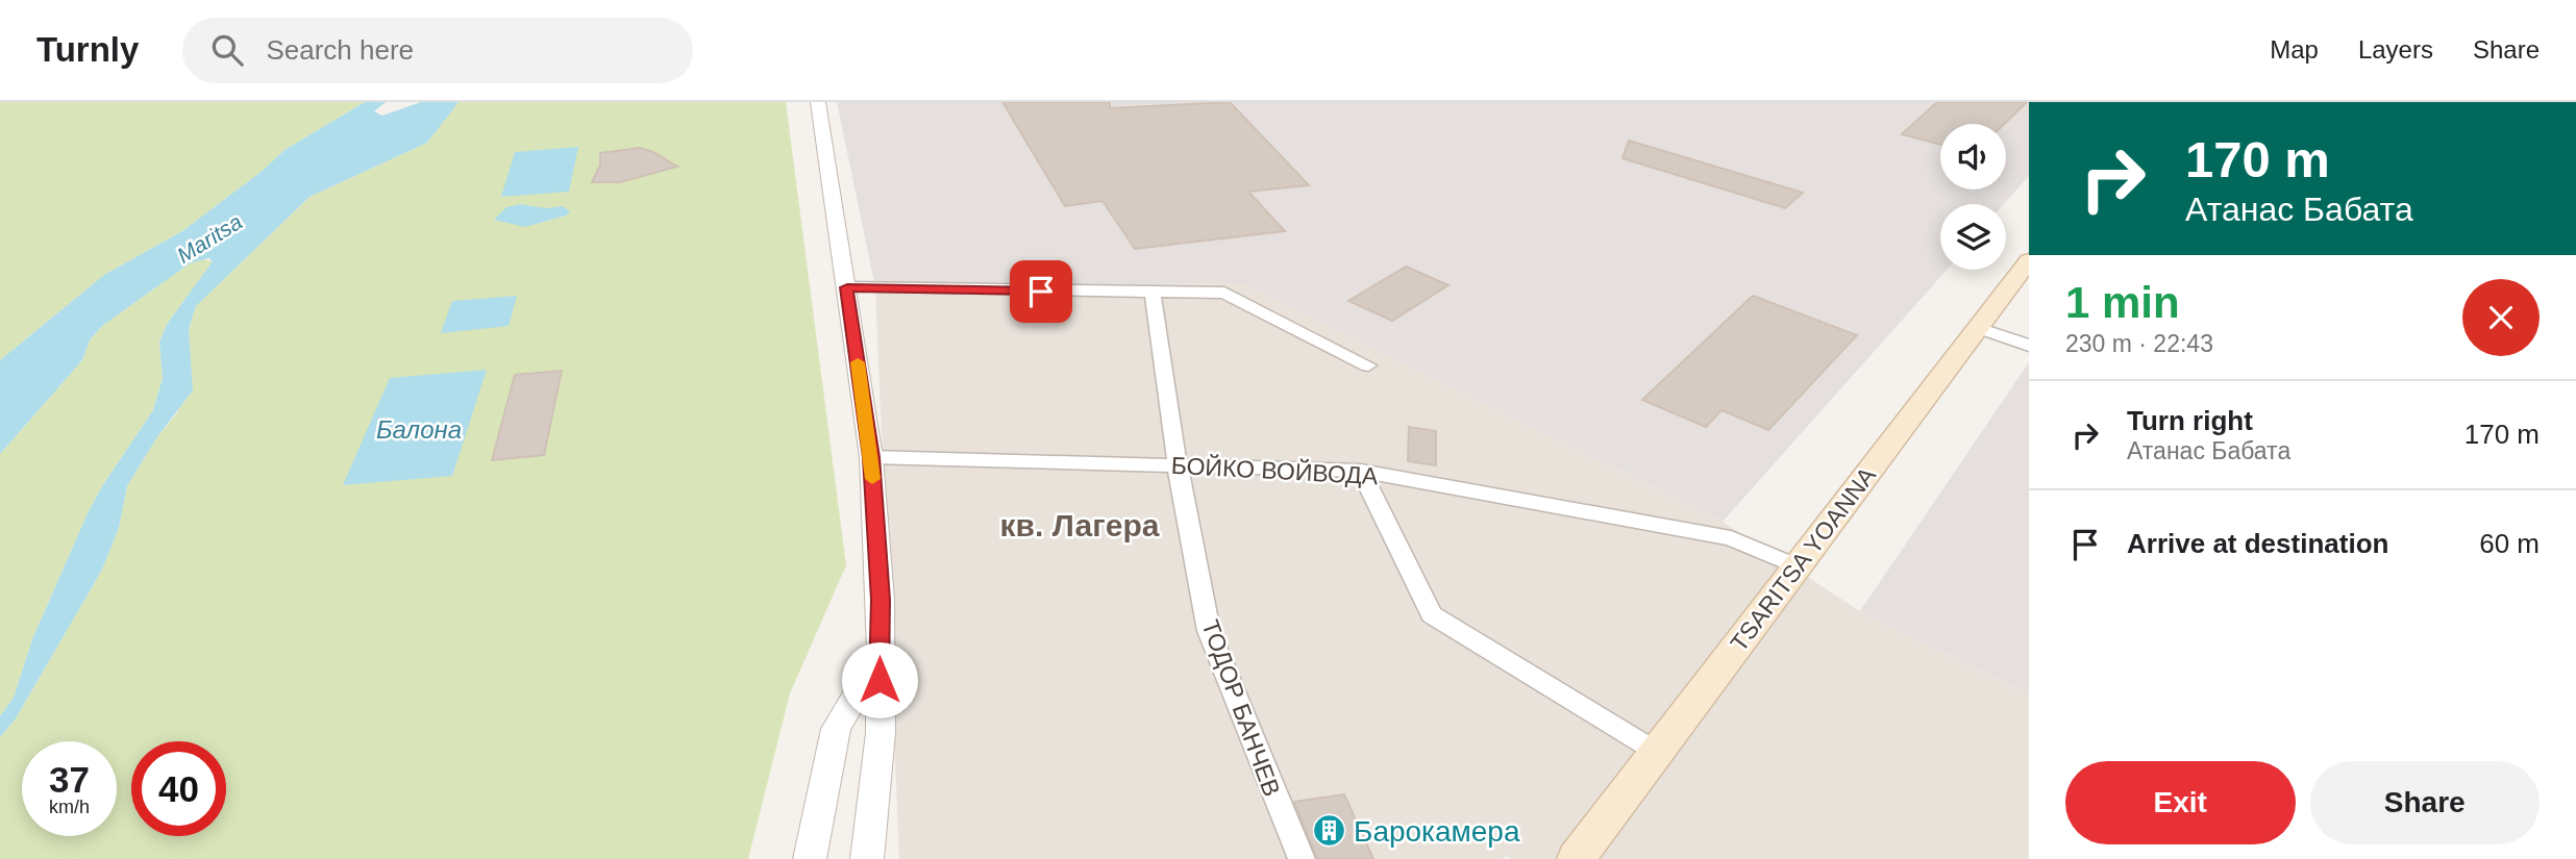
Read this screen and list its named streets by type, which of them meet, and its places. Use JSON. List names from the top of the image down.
{
  "streets": {
    "main road": ["TSARITSA YOANNA"],
    "street": ["БОЙКО ВОЙВОДА", "ТОДОР БАНЧЕВ"]
  },
  "crossings": [
    ["БОЙКО ВОЙВОДА", "TSARITSA YOANNA"],
    ["БОЙКО ВОЙВОДА", "ТОДОР БАНЧЕВ"]
  ],
  "districts": ["кв. Лагера"],
  "water": ["Maritsa", "Балона"],
  "places": {
    "building": ["Барокамера"]
  },
  "page": {
    "header": "Turnly",
    "search": "Search here",
    "nav": ["Map", "Layers", "Share"],
    "turn": ["170 m", "Атанас Бабата"],
    "heading": ["1 min", "230 m · 22:43"],
    "list": [
      {
        "name": "Turn right",
        "note": "Атанас Бабата",
        "value": "170 m"
      },
      {
        "name": "Arrive at destination",
        "value": "60 m"
      }
    ],
    "speed": "37 km/h",
    "limit": "40",
    "buttons": ["Exit", "Share"]
  }
}
